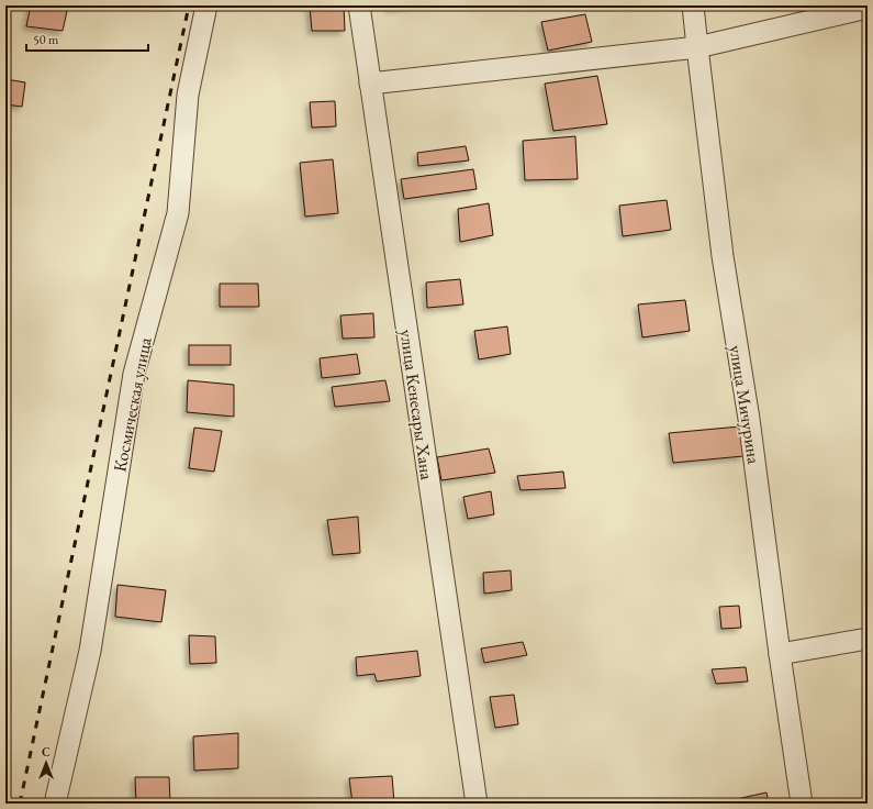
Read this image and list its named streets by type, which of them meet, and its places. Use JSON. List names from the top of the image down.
{
  "streets": {
    "street": ["Космическая улица", "улица Кенесары Хана", "улица Мичурина"]
  },
  "scale_bar": "50 m",
  "north": "top"
}
